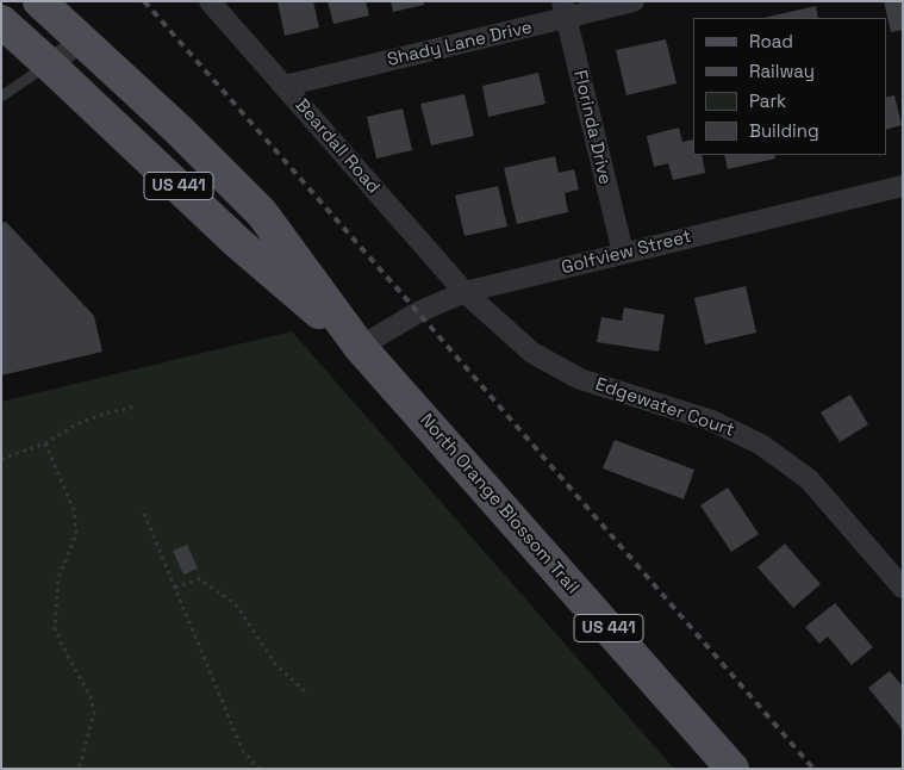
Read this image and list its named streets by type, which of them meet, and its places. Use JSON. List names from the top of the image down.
{
  "streets": {
    "main road": ["US 441", "North Orange Blossom Trail"],
    "street": [
      "Shady Lane Drive",
      "Florinda Drive",
      "Beardall Road",
      "Golfview Street",
      "Edgewater Court"
    ]
  },
  "crossings": [
    ["Shady Lane Drive", "Florinda Drive"],
    ["Shady Lane Drive", "Beardall Road"],
    ["Florinda Drive", "Golfview Street"],
    ["Beardall Road", "Golfview Street"],
    ["Beardall Road", "Edgewater Court"],
    ["Golfview Street", "Edgewater Court"],
    ["Golfview Street", "North Orange Blossom Trail"]
  ],
  "legend": [
    "Road",
    "Railway",
    "Park",
    "Building"
  ]
}
